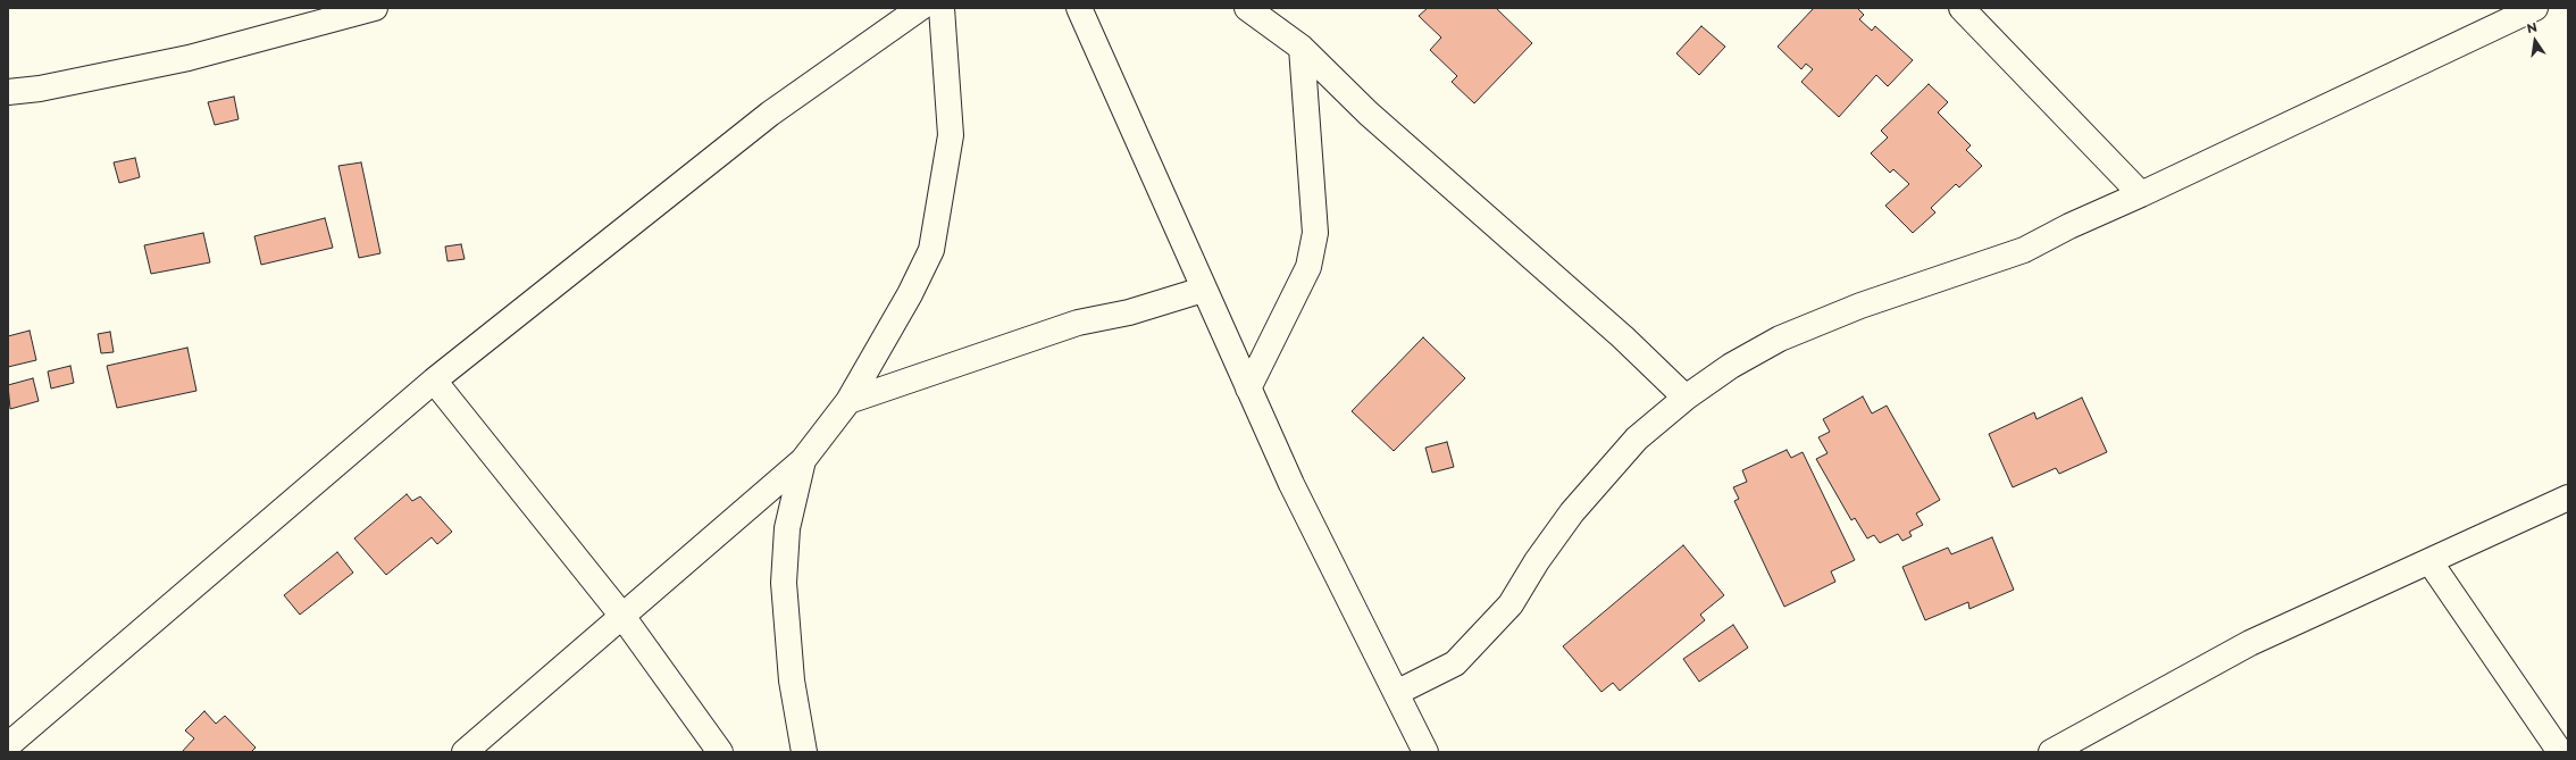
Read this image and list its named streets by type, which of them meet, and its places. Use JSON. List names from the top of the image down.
{
  "north": "top"
}
